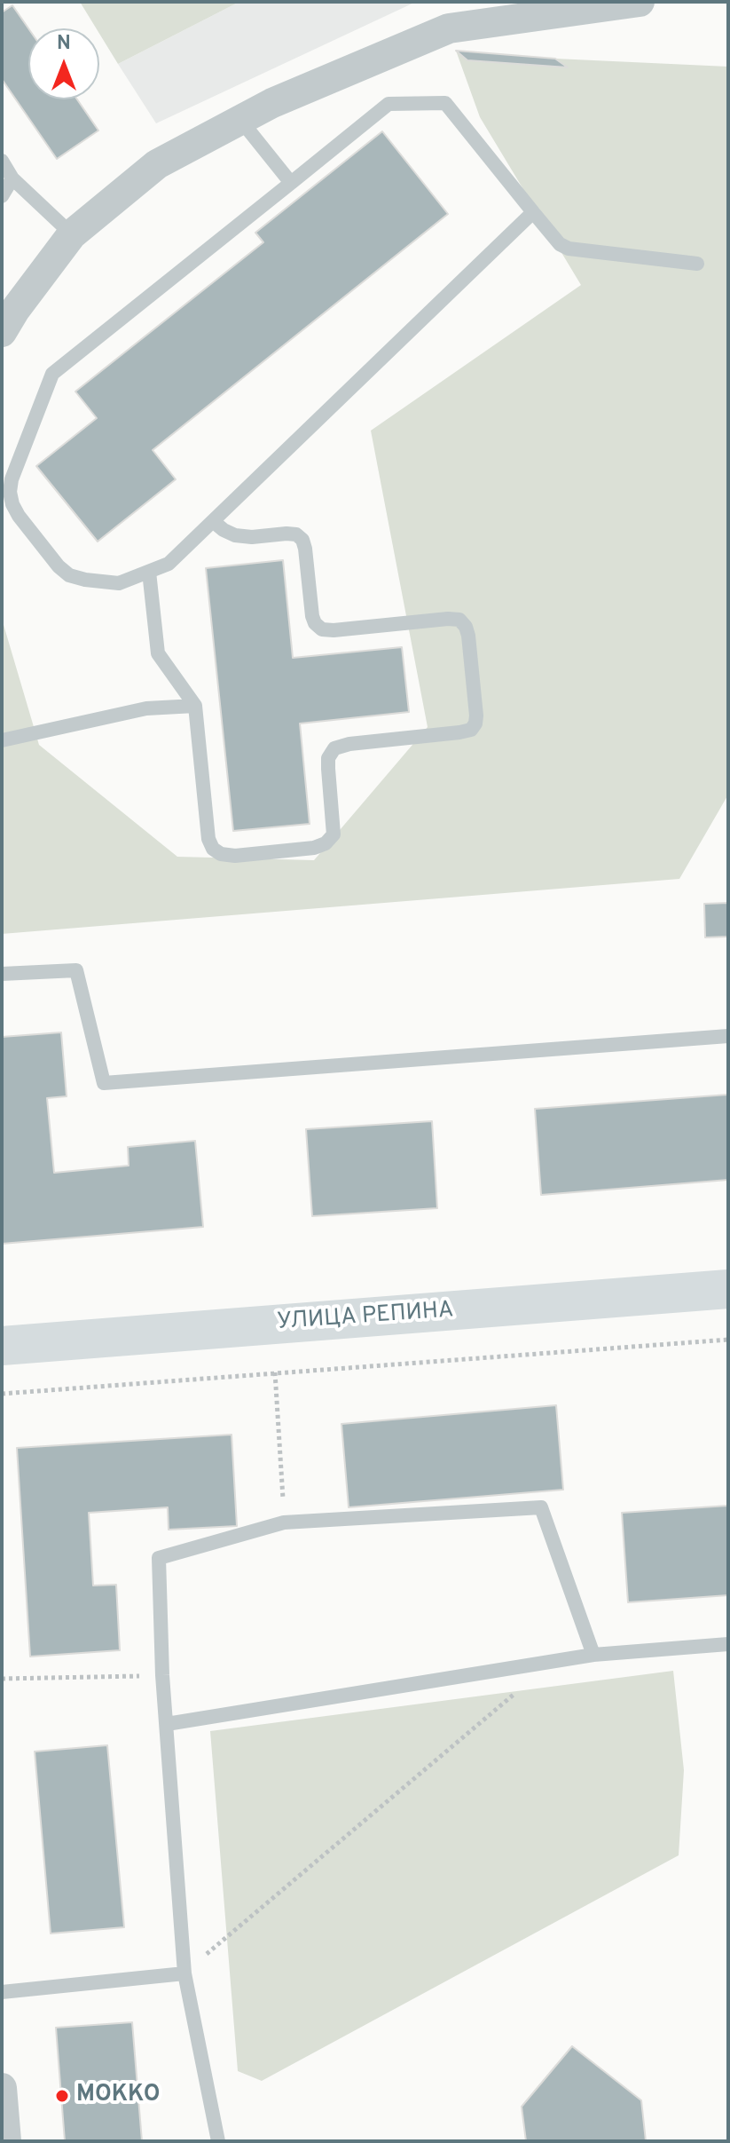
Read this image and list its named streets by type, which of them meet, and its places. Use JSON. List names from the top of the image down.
{
  "streets": {
    "main road": ["УЛИЦА РЕПИНА"]
  },
  "places": ["МОККО"],
  "north": "top"
}
